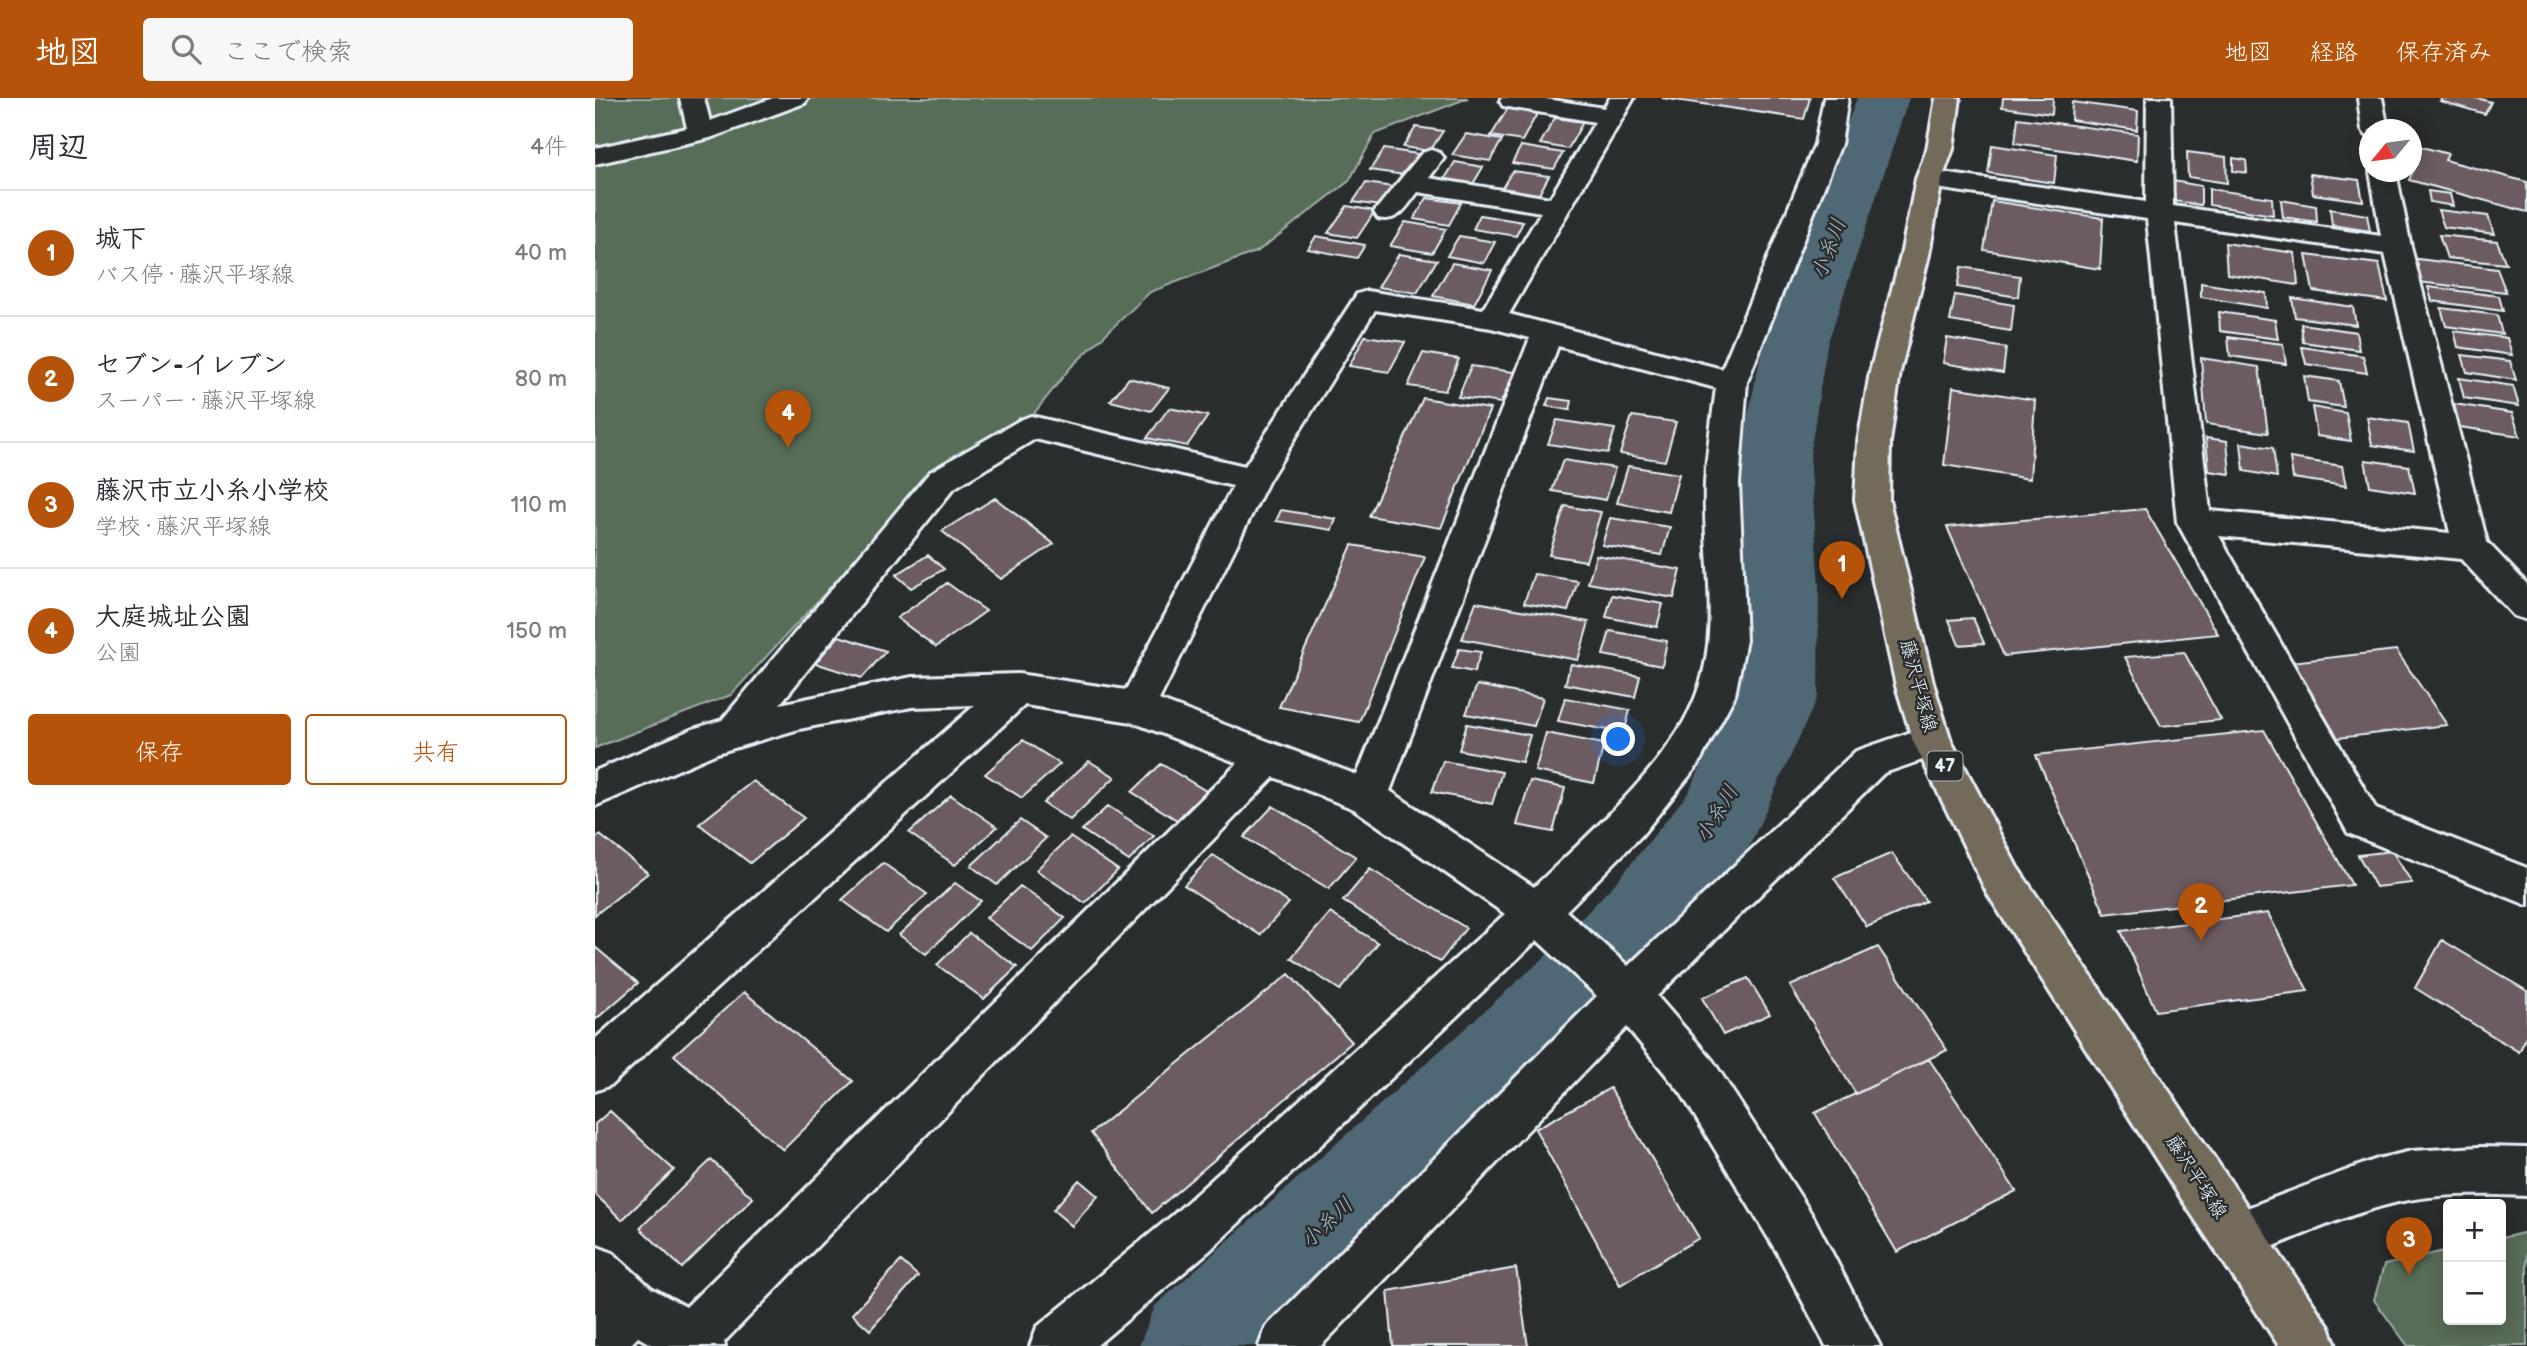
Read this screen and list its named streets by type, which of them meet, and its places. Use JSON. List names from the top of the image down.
{
  "streets": {
    "main road": ["藤沢平塚線", "47"]
  },
  "water": ["小糸川"],
  "north": "bottom left",
  "page": {
    "header": "地図",
    "search": "ここで検索",
    "nav": ["地図", "経路", "保存済み"],
    "heading": ["周辺", "4件"],
    "list": [
      {
        "mark": "1",
        "name": "城下",
        "note": "バス停 · 藤沢平塚線",
        "value": "40 m"
      },
      {
        "mark": "2",
        "name": "セブン-イレブン",
        "note": "スーパー · 藤沢平塚線",
        "value": "80 m"
      },
      {
        "mark": "3",
        "name": "藤沢市立小糸小学校",
        "note": "学校 · 藤沢平塚線",
        "value": "110 m"
      },
      {
        "mark": "4",
        "name": "大庭城址公園",
        "note": "公園",
        "value": "150 m"
      }
    ],
    "pins": [
      "4",
      "1",
      "2",
      "3"
    ],
    "buttons": ["保存", "共有"],
    "map_buttons": ["+", "−"]
  }
}
